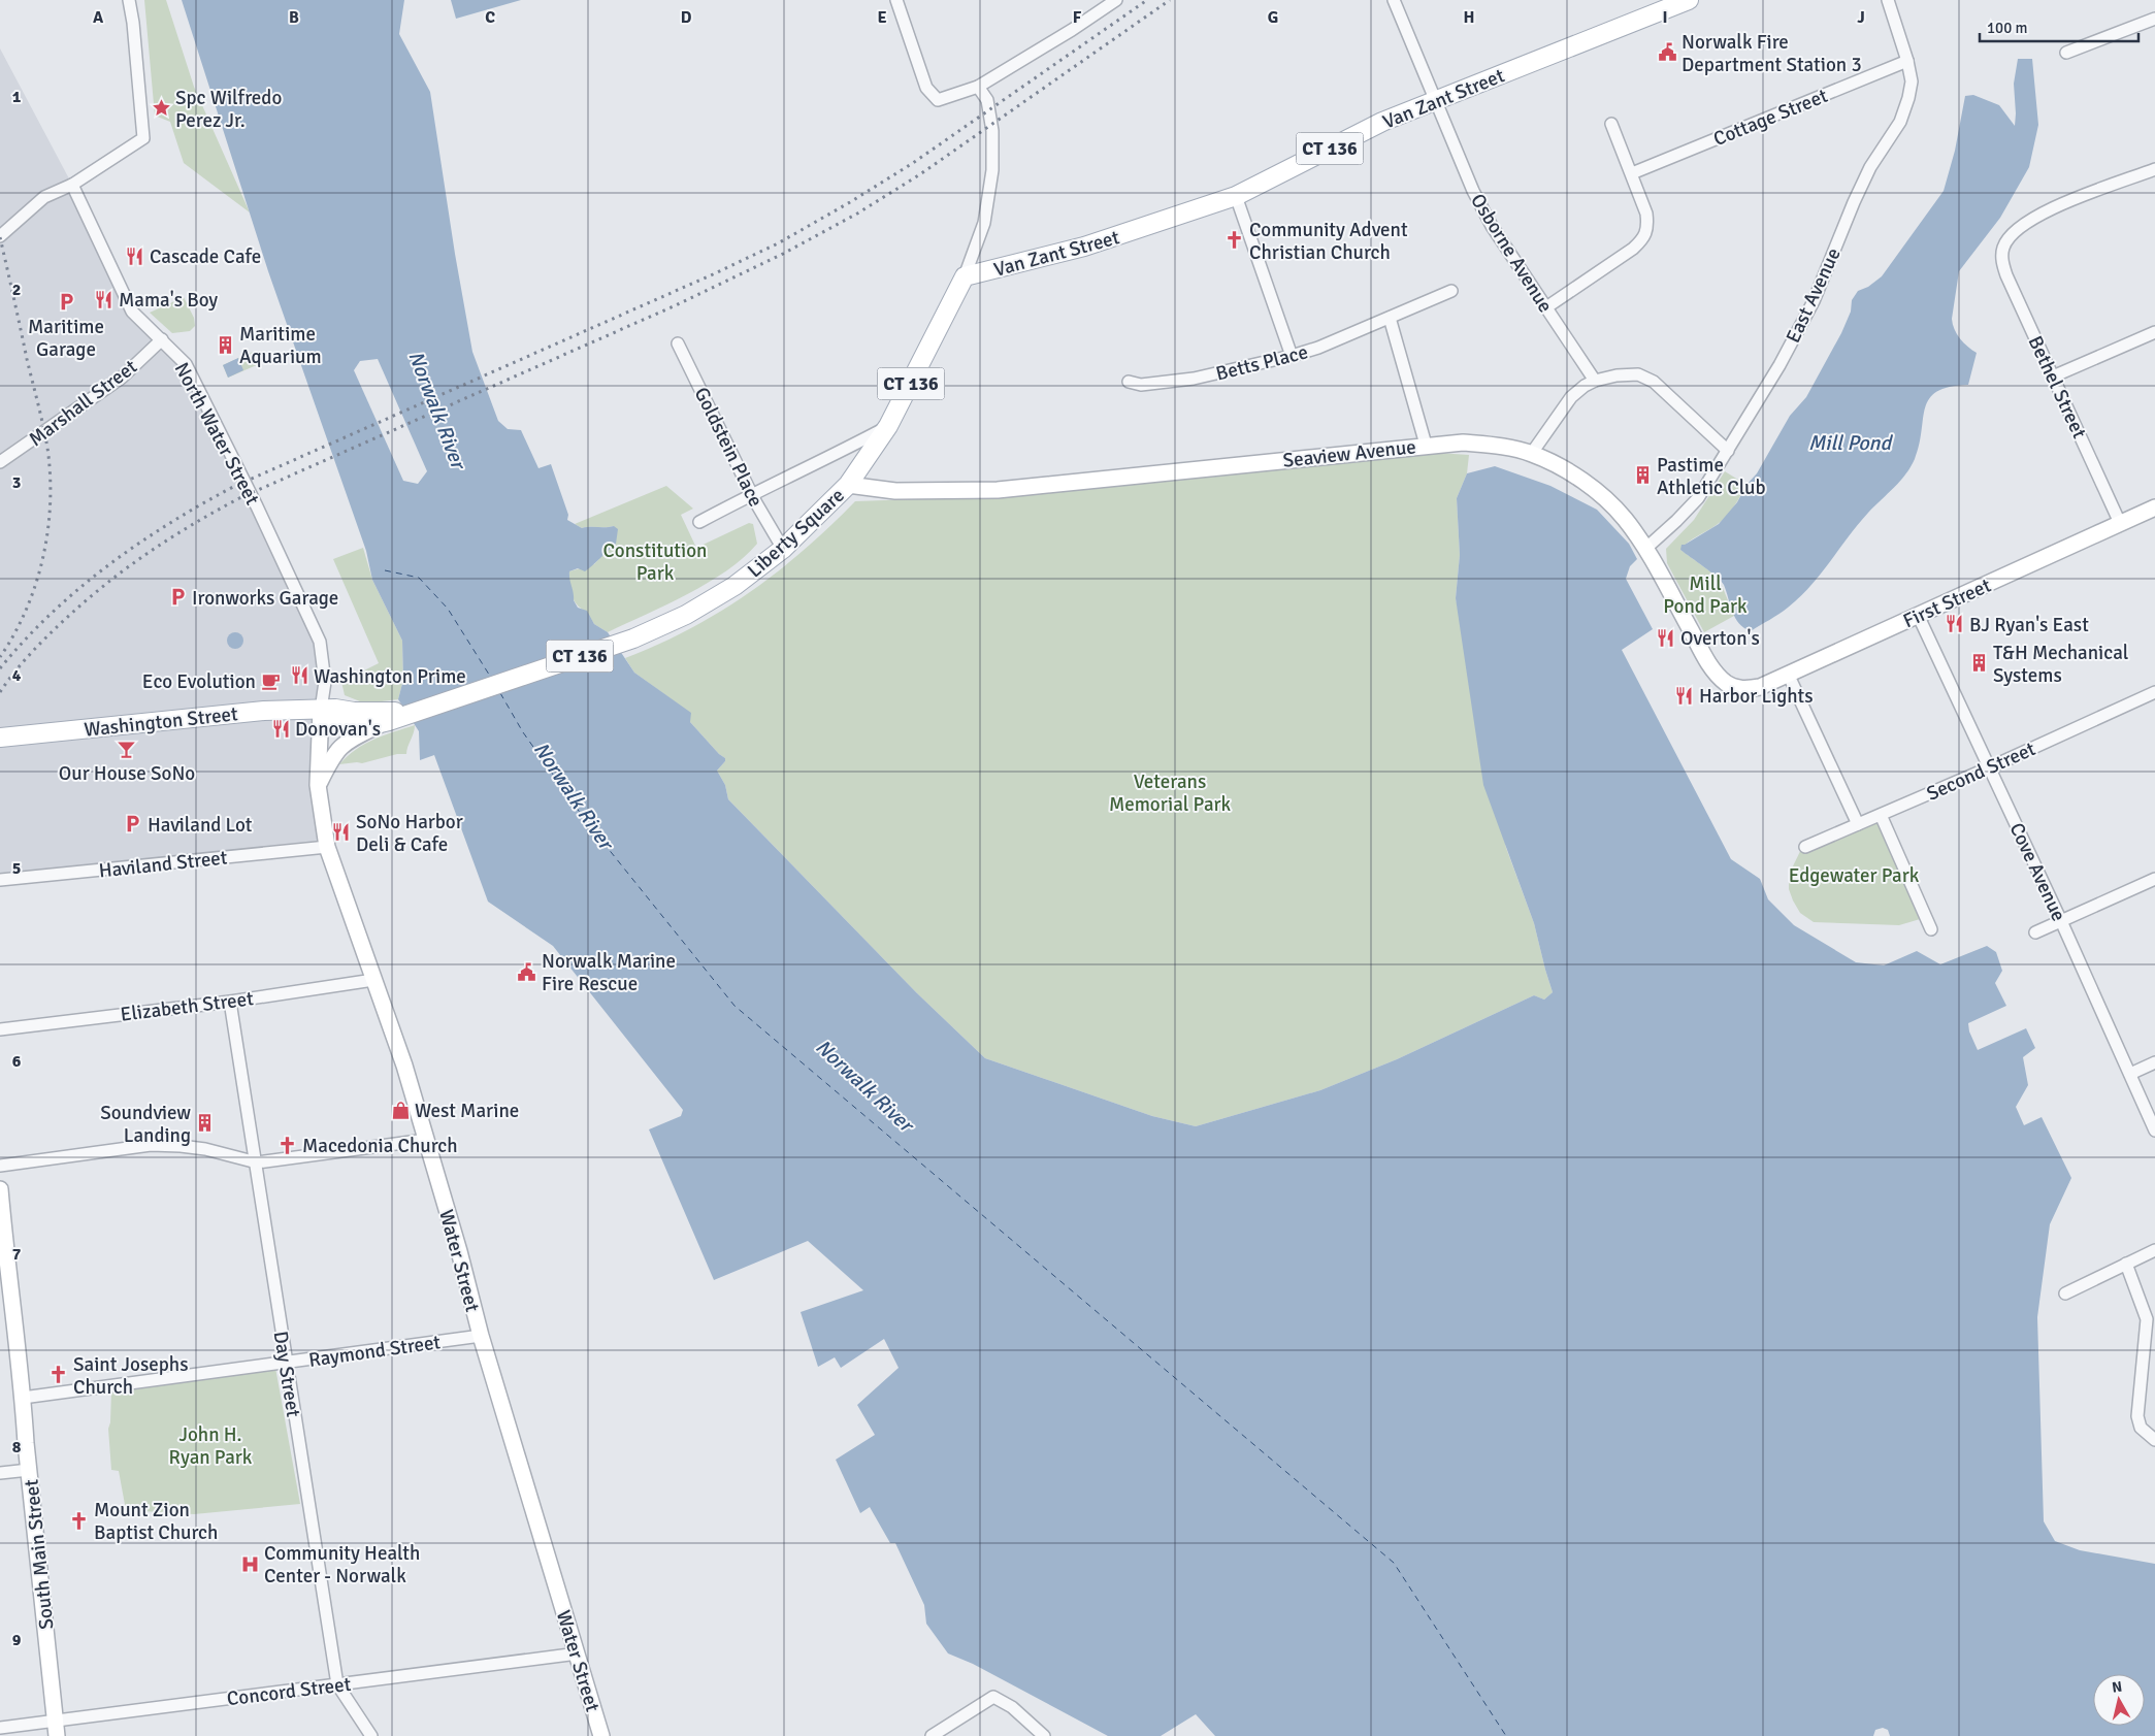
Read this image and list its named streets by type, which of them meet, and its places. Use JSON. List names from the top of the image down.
{
  "streets": {
    "main road": [
      "Van Zant Street",
      "CT 136",
      "Seaview Avenue",
      "Liberty Square",
      "First Street",
      "Washington Street",
      "Water Street",
      "South Main Street"
    ],
    "street": [
      "Cottage Street",
      "Osborne Avenue",
      "East Avenue",
      "Betts Place",
      "Bethel Street",
      "Marshall Street",
      "North Water Street",
      "Goldstein Place",
      "Second Street",
      "Haviland Street",
      "Cove Avenue",
      "Elizabeth Street",
      "Raymond Street",
      "Day Street",
      "Concord Street"
    ]
  },
  "crossings": [
    ["Van Zant Street", "CT 136"],
    ["Van Zant Street", "Osborne Avenue"],
    ["Cottage Street", "East Avenue"],
    ["CT 136", "Seaview Avenue"],
    ["CT 136", "Liberty Square"],
    ["CT 136", "Washington Street"],
    ["CT 136", "Water Street"],
    ["East Avenue", "Seaview Avenue"],
    ["Bethel Street", "First Street"],
    ["Marshall Street", "North Water Street"],
    ["North Water Street", "Washington Street"],
    ["North Water Street", "Water Street"],
    ["Goldstein Place", "Liberty Square"],
    ["Seaview Avenue", "Liberty Square"],
    ["Seaview Avenue", "First Street"],
    ["Liberty Square", "Washington Street"],
    ["First Street", "Cove Avenue"],
    ["Washington Street", "Water Street"],
    ["Second Street", "Cove Avenue"],
    ["Haviland Street", "Water Street"],
    ["Elizabeth Street", "Water Street"],
    ["Elizabeth Street", "Day Street"],
    ["Water Street", "Raymond Street"],
    ["Water Street", "Concord Street"],
    ["Raymond Street", "Day Street"],
    ["Raymond Street", "South Main Street"],
    ["Day Street", "Concord Street"],
    ["South Main Street", "Concord Street"]
  ],
  "water": ["Norwalk River", "Mill Pond"],
  "parks": [
    "Constitution Park",
    "Mill Pond Park",
    "Veterans Memorial Park",
    "Edgewater Park",
    "John H. Ryan Park"
  ],
  "places": {
    "public building": ["Norwalk Fire Department Station 3", "Norwalk Marine Fire Rescue"],
    "place": ["Spc Wilfredo Perez Jr."],
    "church": [
      "Community Advent Christian Church",
      "Macedonia Church",
      "Saint Josephs Church",
      "Mount Zion Baptist Church"
    ],
    "restaurant": [
      "Cascade Cafe",
      "Mama's Boy",
      "BJ Ryan's East",
      "Overton's",
      "Washington Prime",
      "Harbor Lights",
      "Donovan's",
      "SoNo Harbor Deli & Cafe"
    ],
    "parking": ["Maritime Garage", "Ironworks Garage", "Haviland Lot"],
    "building": [
      "Maritime Aquarium",
      "Pastime Athletic Club",
      "T&H Mechanical Systems",
      "Soundview Landing"
    ],
    "cafe": ["Eco Evolution"],
    "bar": ["Our House SoNo"],
    "shop": ["West Marine"],
    "hospital": ["Community Health Center - Norwalk"]
  },
  "scale_bar": "100 m",
  "north": "top",
  "grid": {
    "columns": [
      "A",
      "B",
      "C",
      "D",
      "E",
      "F",
      "G",
      "H",
      "I",
      "J"
    ],
    "rows": [
      "1",
      "2",
      "3",
      "4",
      "5",
      "6",
      "7",
      "8",
      "9"
    ]
  }
}
